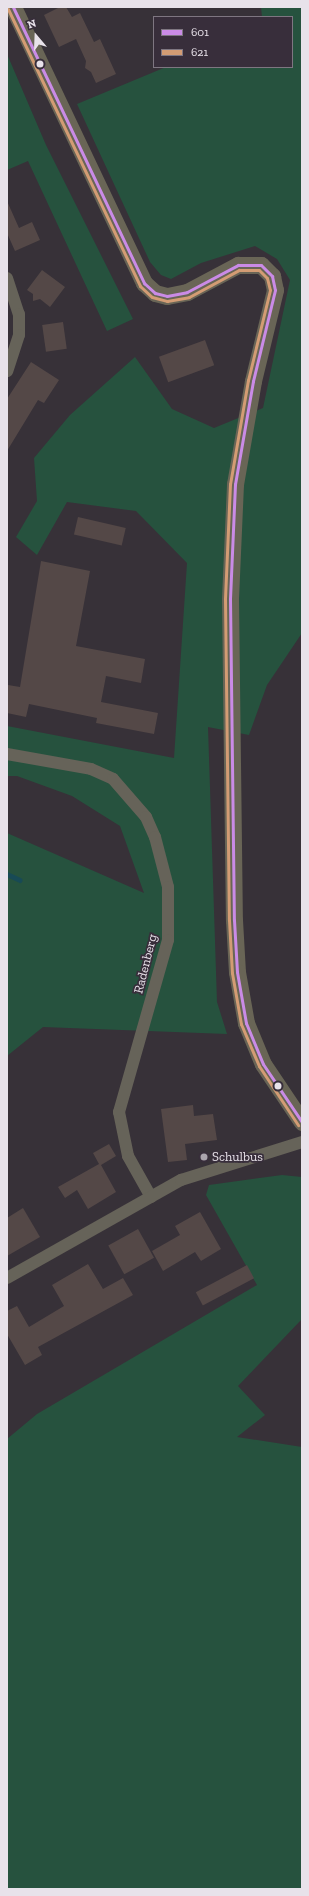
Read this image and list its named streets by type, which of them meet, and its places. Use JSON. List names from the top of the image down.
{
  "streets": {
    "street": ["Radenberg"]
  },
  "places": ["Schulbus"],
  "lines": ["transit line 601", "transit line 621"],
  "legend": ["601", "621"],
  "north": "top"
}
